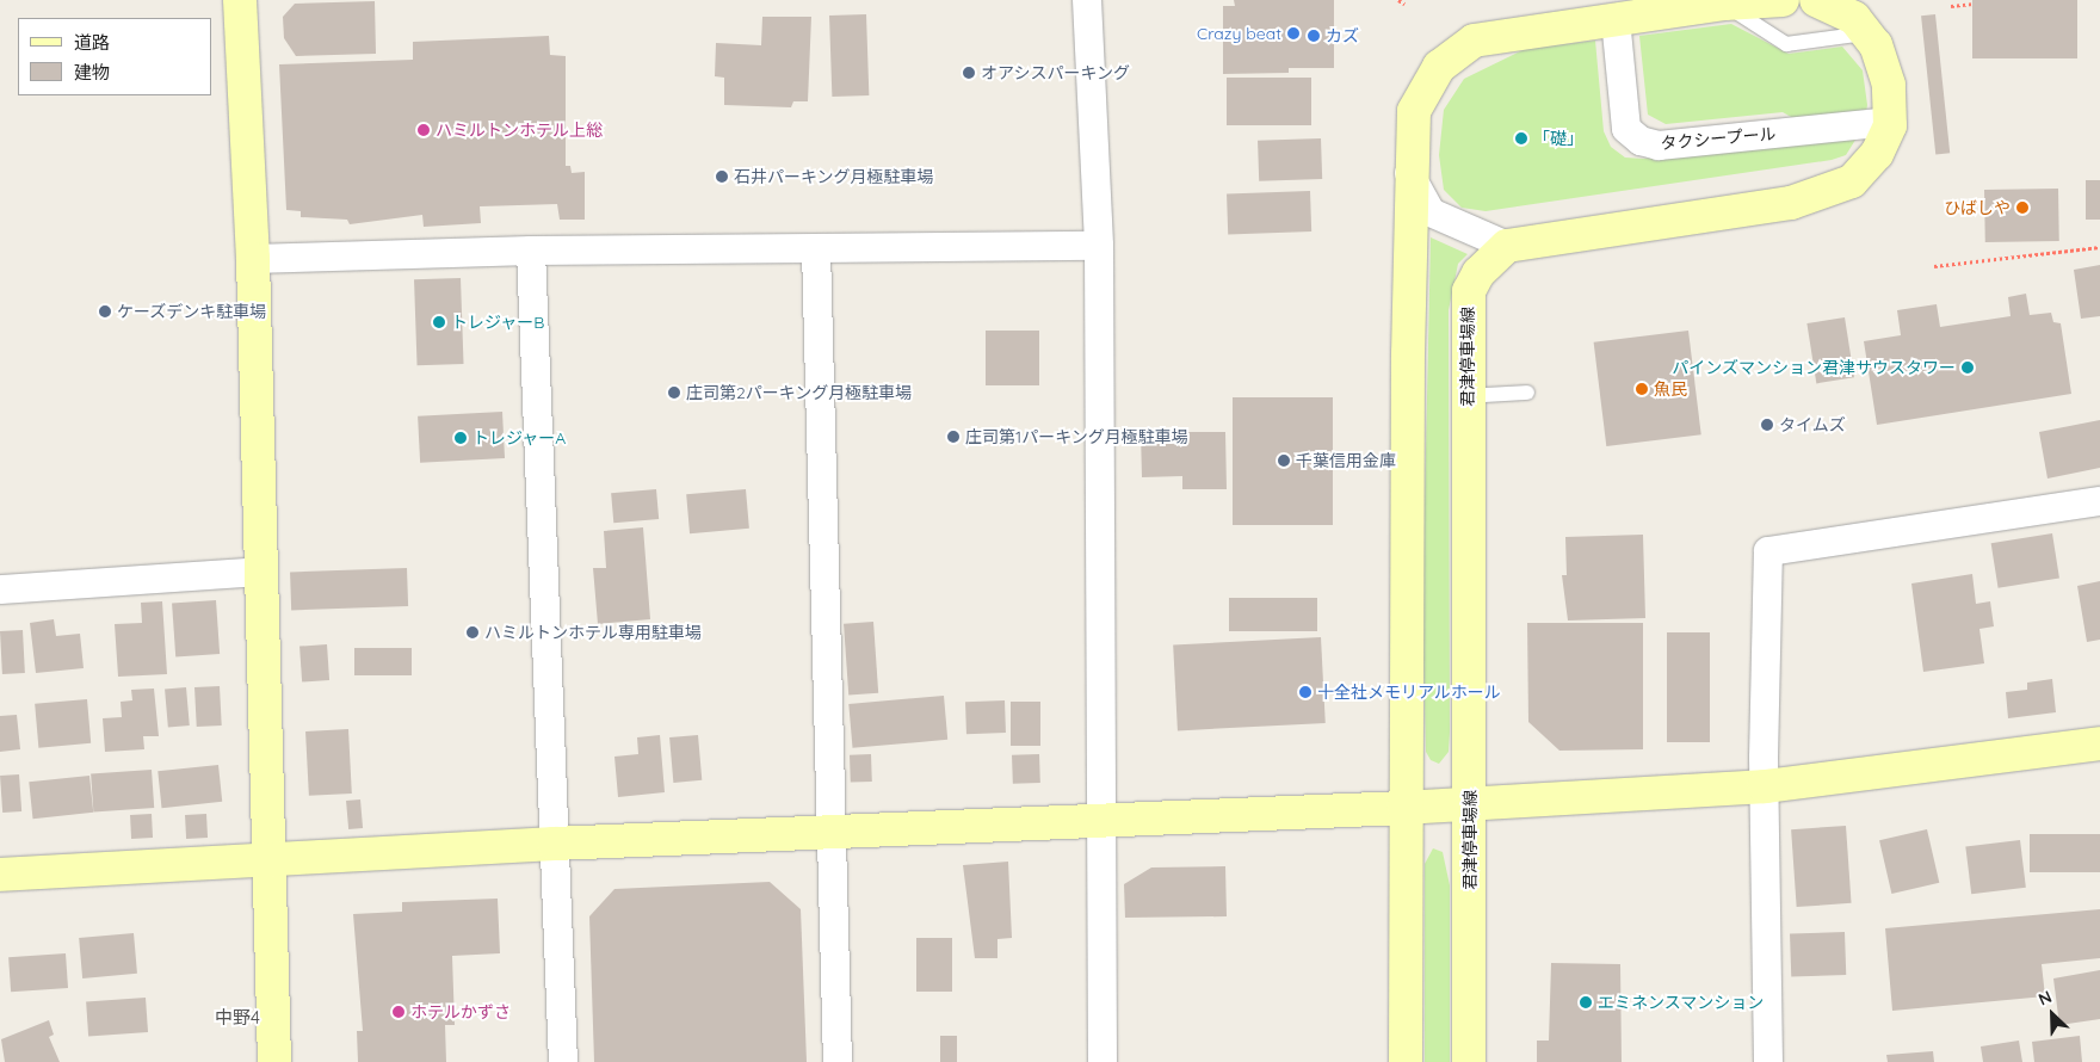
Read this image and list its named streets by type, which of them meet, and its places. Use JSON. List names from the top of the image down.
{
  "streets": {
    "street": ["タクシープール", "君津停車場線"]
  },
  "districts": ["中野4"],
  "places": [
    "Crazy beat",
    "カズ",
    "オアシスパーキング",
    "ハミルトンホテル上総",
    "「礎」",
    "石井パーキング月極駐車場",
    "ひばしや",
    "ケーズデンキ駐車場",
    "トレジャーB",
    "パインズマンション君津サウスタワー",
    "魚民",
    "庄司第2パーキング月極駐車場",
    "タイムズ",
    "庄司第1パーキング月極駐車場",
    "トレジャーA",
    "千葉信用金庫",
    "ハミルトンホテル専用駐車場",
    "十全社メモリアルホール",
    "エミネンスマンション",
    "ホテルかずさ"
  ],
  "legend": ["道路", "建物"],
  "north": "top left"
}
